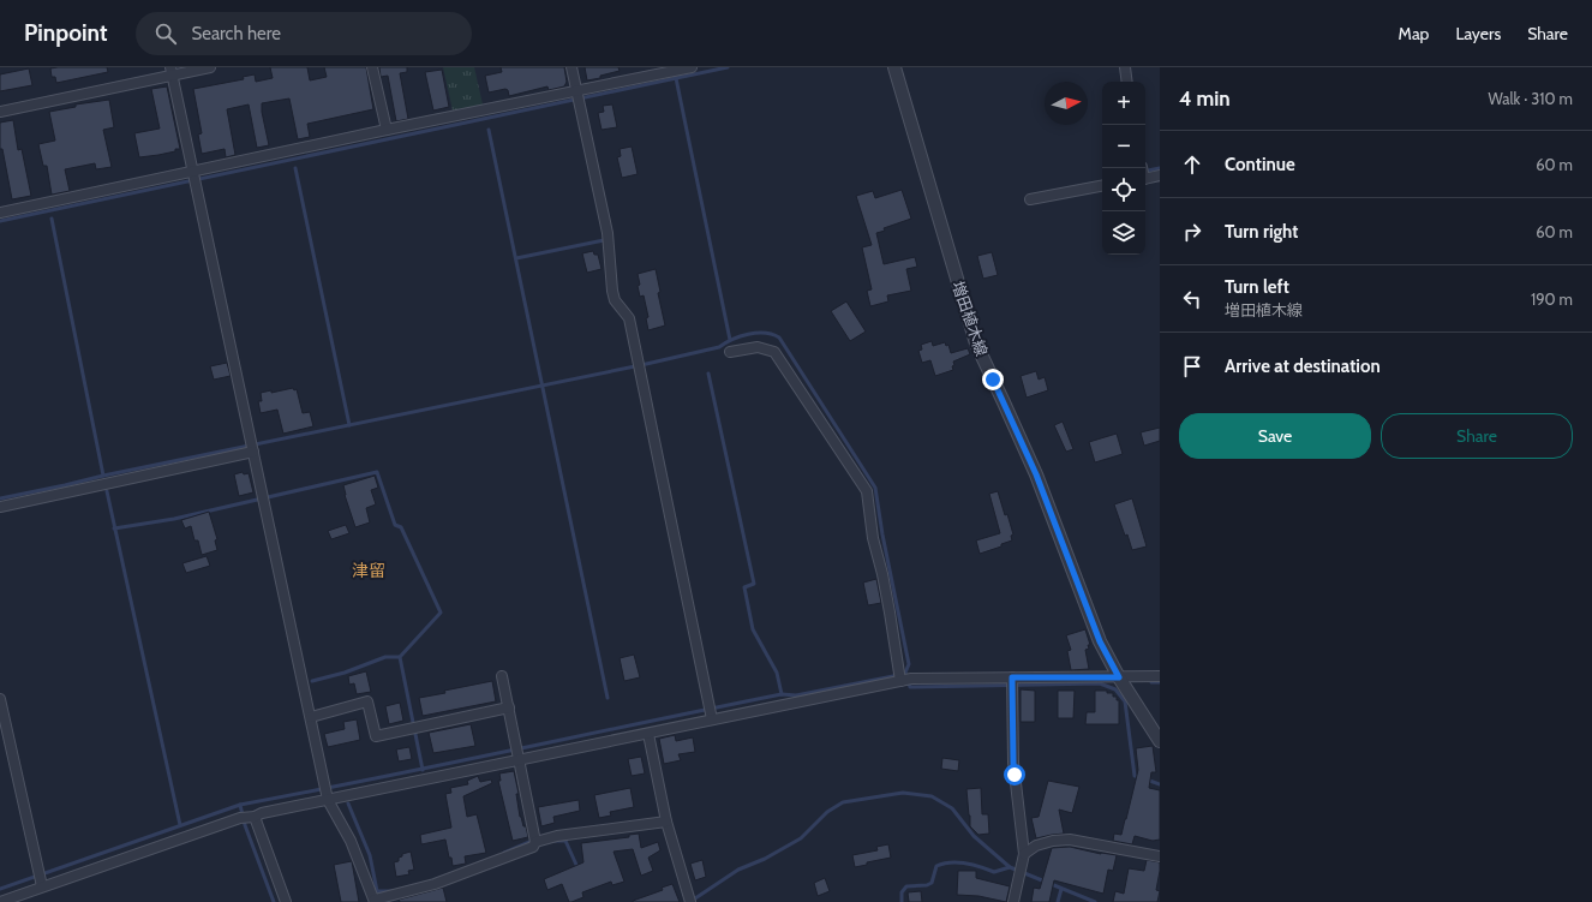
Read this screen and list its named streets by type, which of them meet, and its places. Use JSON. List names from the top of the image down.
{
  "streets": {
    "street": ["増田植木線"]
  },
  "districts": ["津留"],
  "north": "right",
  "page": {
    "header": "Pinpoint",
    "search": "Search here",
    "nav": ["Map", "Layers", "Share"],
    "heading": ["4 min", "Walk · 310 m"],
    "map_buttons": ["+", "−"],
    "list": [
      ["Continue", "60 m"],
      ["Turn right", "60 m"],
      ["Turn left", "増田植木線", "190 m"],
      "Arrive at destination"
    ],
    "buttons": ["Save", "Share"]
  }
}
